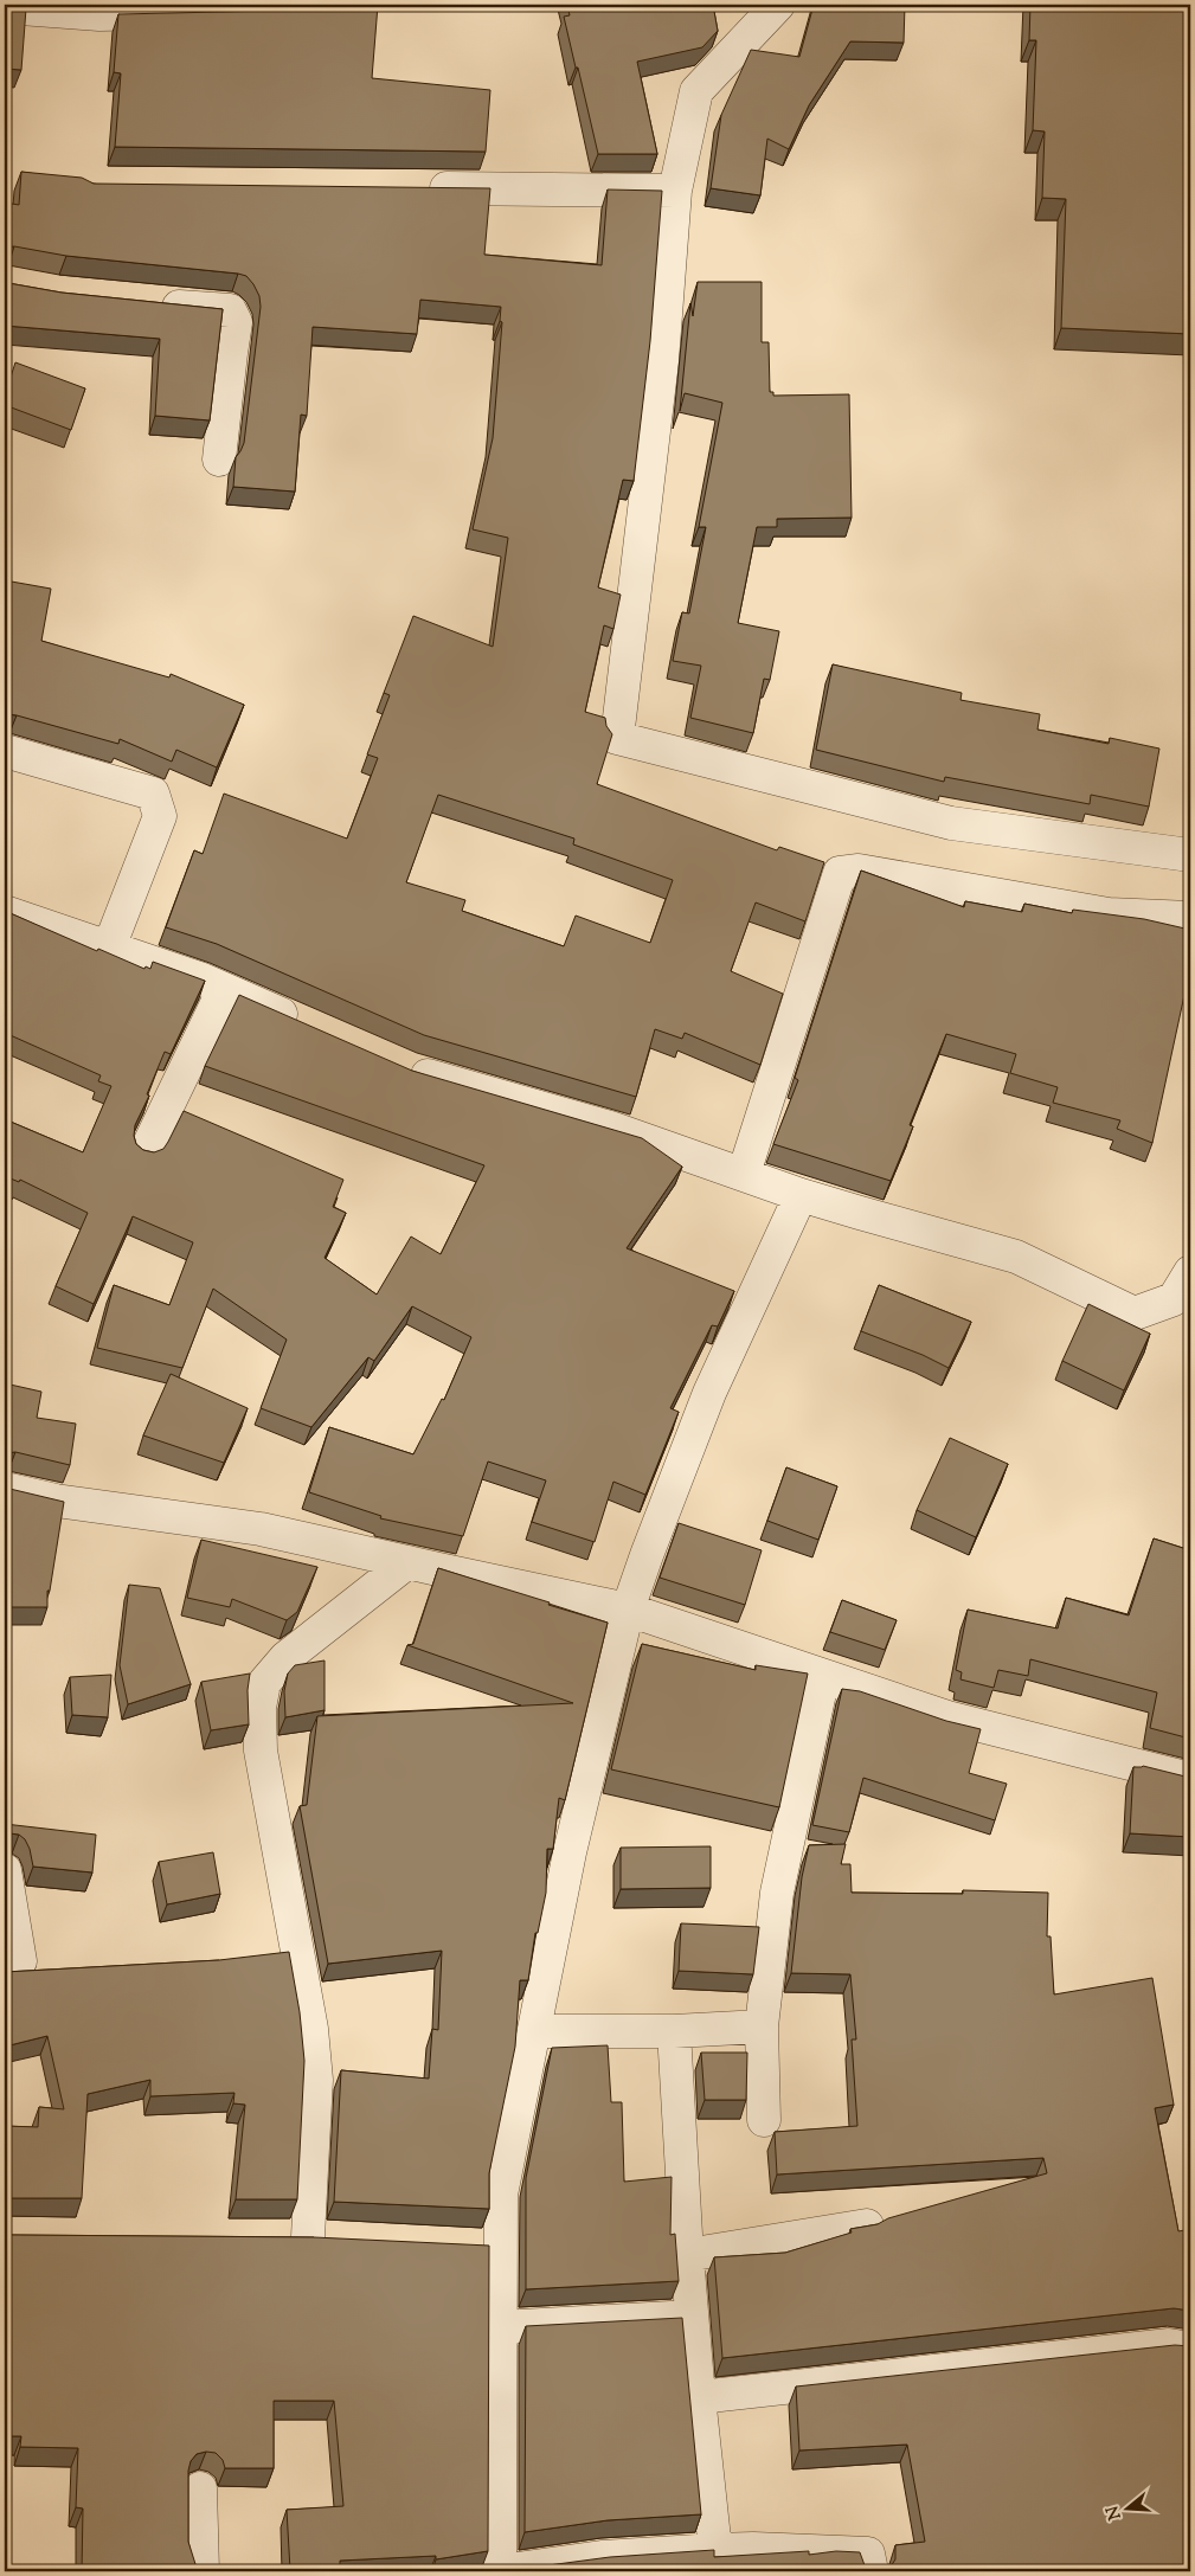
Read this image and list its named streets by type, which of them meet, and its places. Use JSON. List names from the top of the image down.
{
  "north": "left"
}
